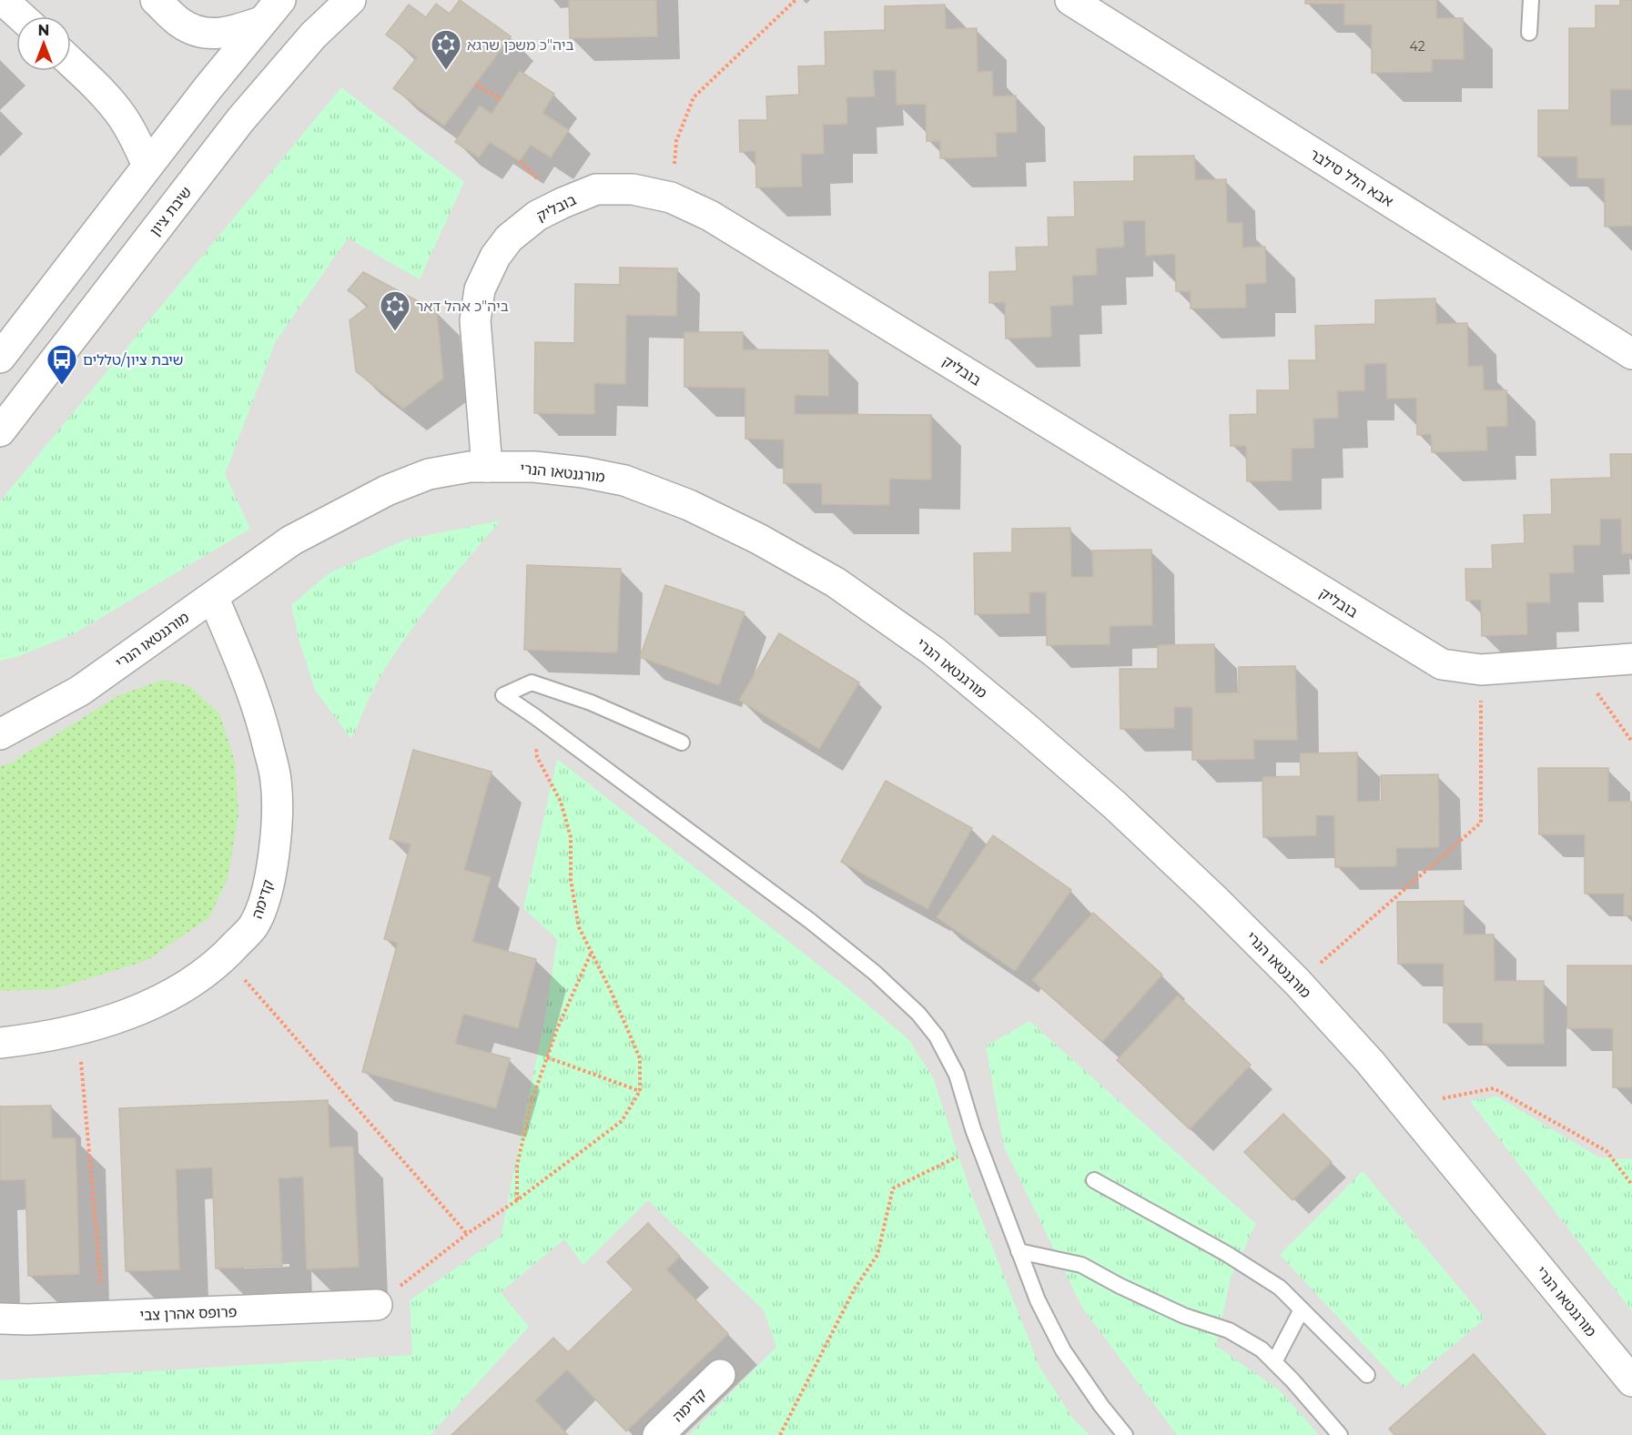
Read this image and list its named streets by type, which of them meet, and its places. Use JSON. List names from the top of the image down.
{
  "streets": {
    "street": [
      "אבא הלל סילבר",
      "בובליק",
      "שיבת ציון",
      "מורגנטאו הנרי",
      "קדימה",
      "פרופס אהרן צבי"
    ]
  },
  "crossings": [
    ["בובליק", "מורגנטאו הנרי"],
    ["מורגנטאו הנרי", "קדימה"]
  ],
  "places": {
    "synagogue": ["ביה\"כ משכן שרגא", "ביה\"כ אהל דאר"],
    "bus stop": ["שיבת ציון/טללים"]
  },
  "house_numbers": ["42"],
  "north": "top"
}
